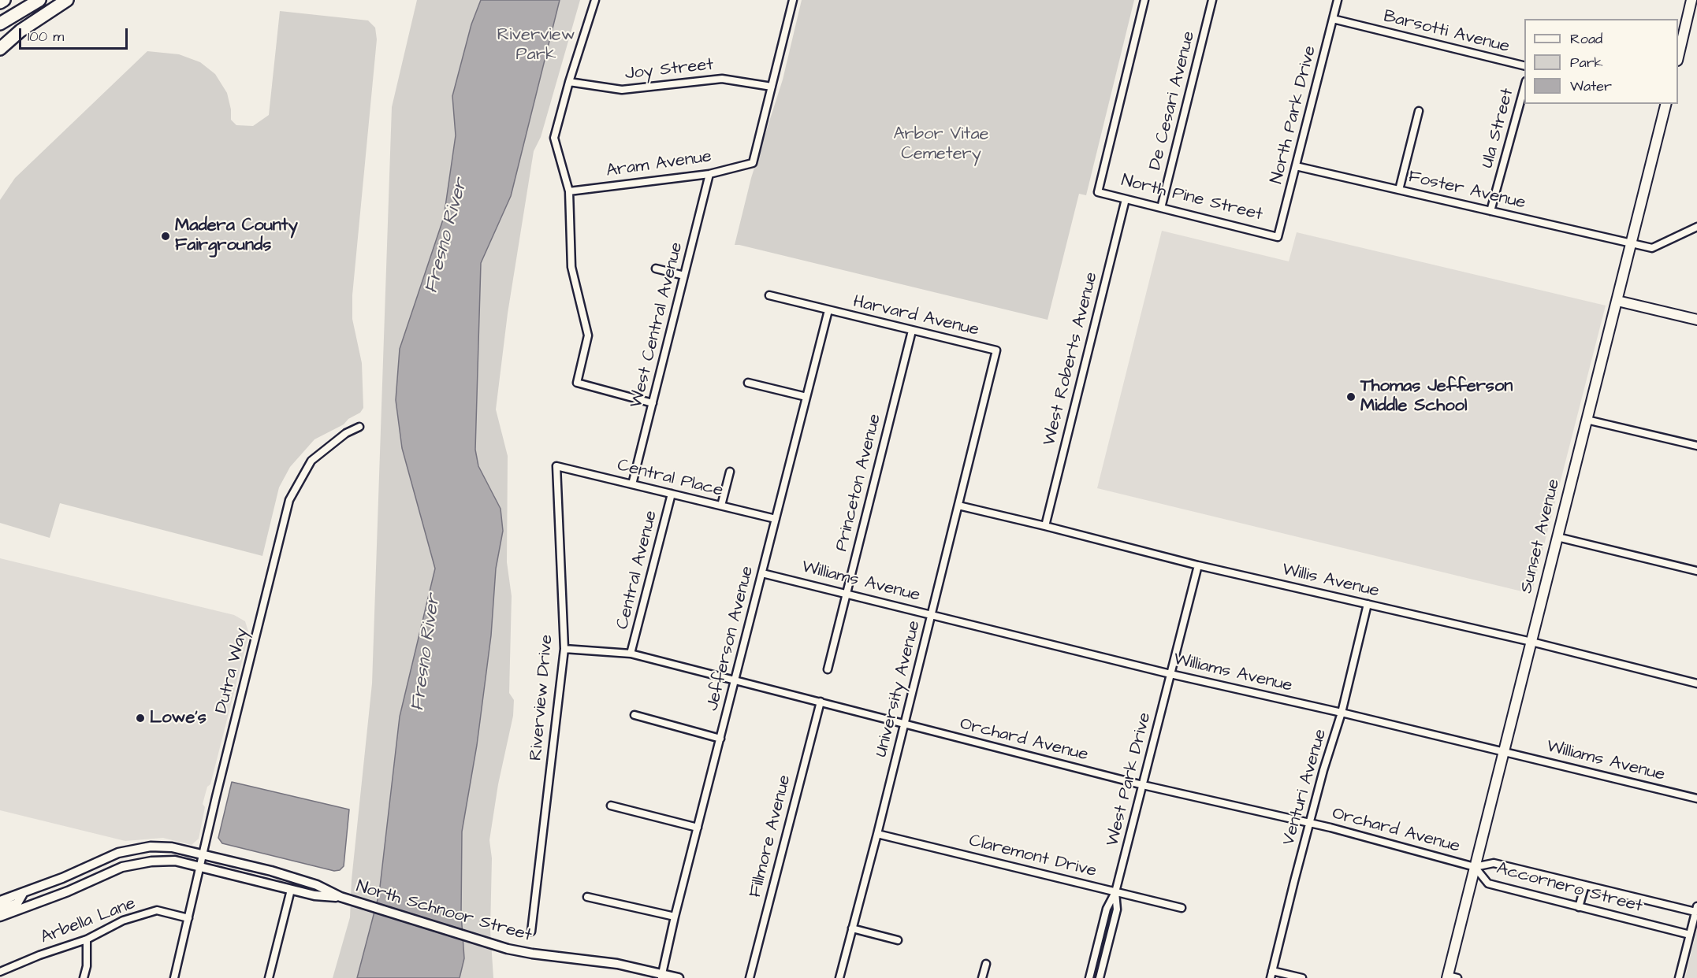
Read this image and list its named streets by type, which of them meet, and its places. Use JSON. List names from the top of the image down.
{
  "streets": {
    "main road": ["Sunset Avenue"],
    "street": [
      "Barsotti Avenue",
      "Joy Street",
      "De Cesari Avenue",
      "North Park Drive",
      "Ula Street",
      "Aram Avenue",
      "Foster Avenue",
      "North Pine Street",
      "Harvard Avenue",
      "West Central Avenue",
      "West Roberts Avenue",
      "Central Place",
      "Princeton Avenue",
      "Central Avenue",
      "Willis Avenue",
      "Williams Avenue",
      "Jefferson Avenue",
      "Dutra Way",
      "University Avenue",
      "Riverview Drive",
      "Orchard Avenue",
      "West Park Drive",
      "Venturi Avenue",
      "Fillmore Avenue",
      "Claremont Drive",
      "Accornero Street",
      "North Schnoor Street",
      "Arbella Lane"
    ]
  },
  "crossings": [
    ["Barsotti Avenue", "North Park Drive"],
    ["Joy Street", "Aram Avenue"],
    ["De Cesari Avenue", "North Pine Street"],
    ["North Park Drive", "Foster Avenue"],
    ["North Park Drive", "North Pine Street"],
    ["Ula Street", "Foster Avenue"],
    ["Aram Avenue", "West Central Avenue"],
    ["Foster Avenue", "Sunset Avenue"],
    ["North Pine Street", "West Roberts Avenue"],
    ["Harvard Avenue", "Princeton Avenue"],
    ["Harvard Avenue", "Jefferson Avenue"],
    ["Harvard Avenue", "University Avenue"],
    ["West Central Avenue", "Central Place"],
    ["West Roberts Avenue", "Willis Avenue"],
    ["Central Place", "Central Avenue"],
    ["Central Place", "Jefferson Avenue"],
    ["Central Place", "Riverview Drive"],
    ["Princeton Avenue", "Williams Avenue"],
    ["Sunset Avenue", "Willis Avenue"],
    ["Sunset Avenue", "Williams Avenue"],
    ["Sunset Avenue", "Orchard Avenue"],
    ["Sunset Avenue", "Accornero Street"],
    ["Central Avenue", "Orchard Avenue"],
    ["Willis Avenue", "University Avenue"],
    ["Willis Avenue", "West Park Drive"],
    ["Willis Avenue", "Venturi Avenue"],
    ["Williams Avenue", "Jefferson Avenue"],
    ["Williams Avenue", "University Avenue"],
    ["Williams Avenue", "West Park Drive"],
    ["Williams Avenue", "Venturi Avenue"],
    ["Jefferson Avenue", "Orchard Avenue"],
    ["Jefferson Avenue", "North Schnoor Street"],
    ["Dutra Way", "North Schnoor Street"],
    ["Dutra Way", "Arbella Lane"],
    ["University Avenue", "Orchard Avenue"],
    ["University Avenue", "Claremont Drive"],
    ["Riverview Drive", "Orchard Avenue"],
    ["Orchard Avenue", "West Park Drive"],
    ["Orchard Avenue", "Venturi Avenue"],
    ["Orchard Avenue", "Fillmore Avenue"],
    ["Orchard Avenue", "Accornero Street"],
    ["West Park Drive", "Claremont Drive"]
  ],
  "water": ["Fresno River"],
  "parks": ["Riverview Park", "Arbor Vitae Cemetery"],
  "places": ["Madera County Fairgrounds", "Thomas Jefferson Middle School", "Lowe's"],
  "legend": ["Road", "Park", "Water"],
  "scale_bar": "100 m"
}
